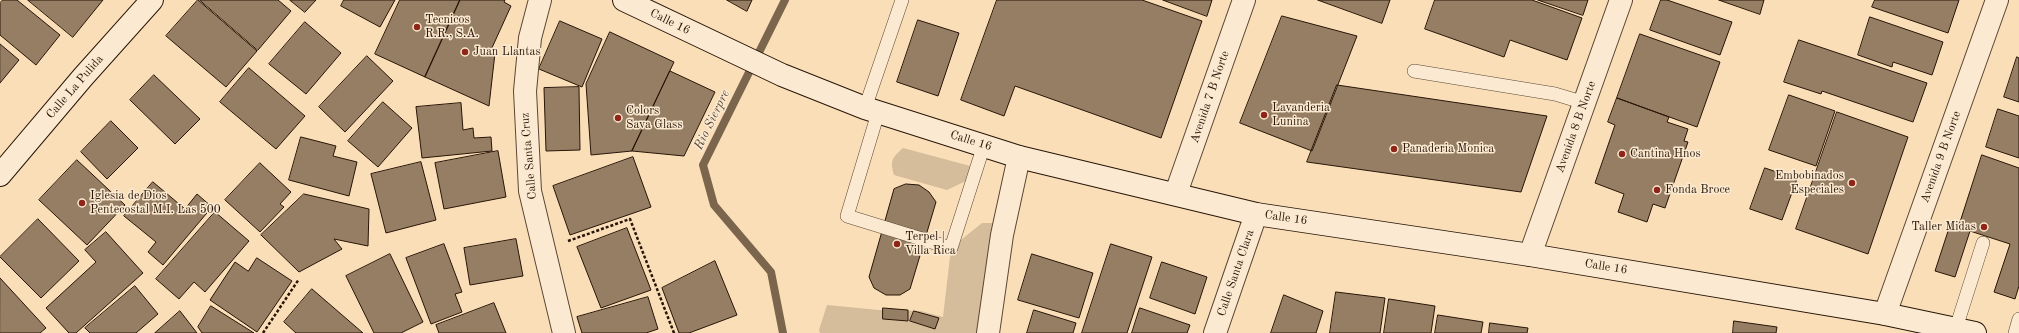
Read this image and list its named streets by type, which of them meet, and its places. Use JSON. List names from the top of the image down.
{
  "streets": {
    "main road": [
      "Calle 16",
      "Calle La Pulida",
      "Avenida 7 B Norte",
      "Avenida 8 B Norte",
      "Calle Santa Cruz",
      "Avenida 9 B Norte",
      "Calle Santa Clara"
    ]
  },
  "crossings": [
    ["Calle 16", "Avenida 7 B Norte"],
    ["Calle 16", "Avenida 8 B Norte"],
    ["Calle 16", "Avenida 9 B Norte"],
    ["Calle 16", "Calle Santa Clara"]
  ],
  "water": ["Rio Sierpre"],
  "places": [
    "Tecnicos R.R., S.A.",
    "Juan Llantas",
    "Lavanderia Lunina",
    "Colors Sava Glass",
    "Panaderia Monica",
    "Cantina Hnos",
    "Embobinados Especiales",
    "Fonda Broce",
    "Iglesia de Dios Pentecostal M.I. Las 500",
    "Taller Midas",
    "Terpel | Villa Rica"
  ]
}
